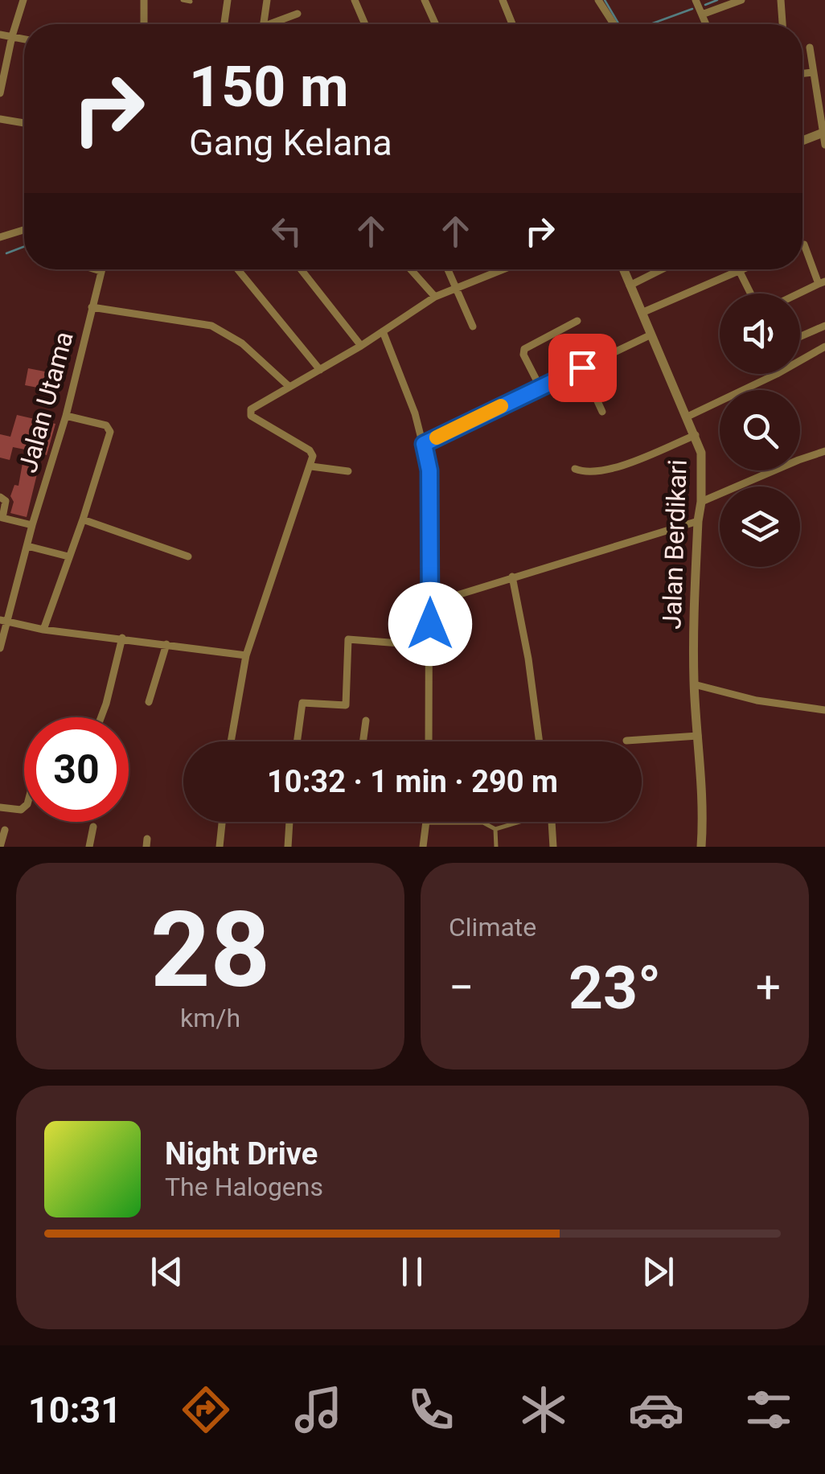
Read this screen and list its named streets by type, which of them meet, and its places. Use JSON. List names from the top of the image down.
{
  "streets": {
    "street": ["Jalan Utama", "Jalan Berdikari"]
  },
  "page": {
    "turn": ["150 m", "Gang Kelana"],
    "limit": "30",
    "trip": "10:32 · 1 min · 290 m",
    "tile": [
      ["28", "km/h"],
      "Climate"
    ],
    "heat": ["−", "23°", "+"],
    "song": ["Night Drive", "The Halogens"],
    "tabs": "10:31"
  }
}
